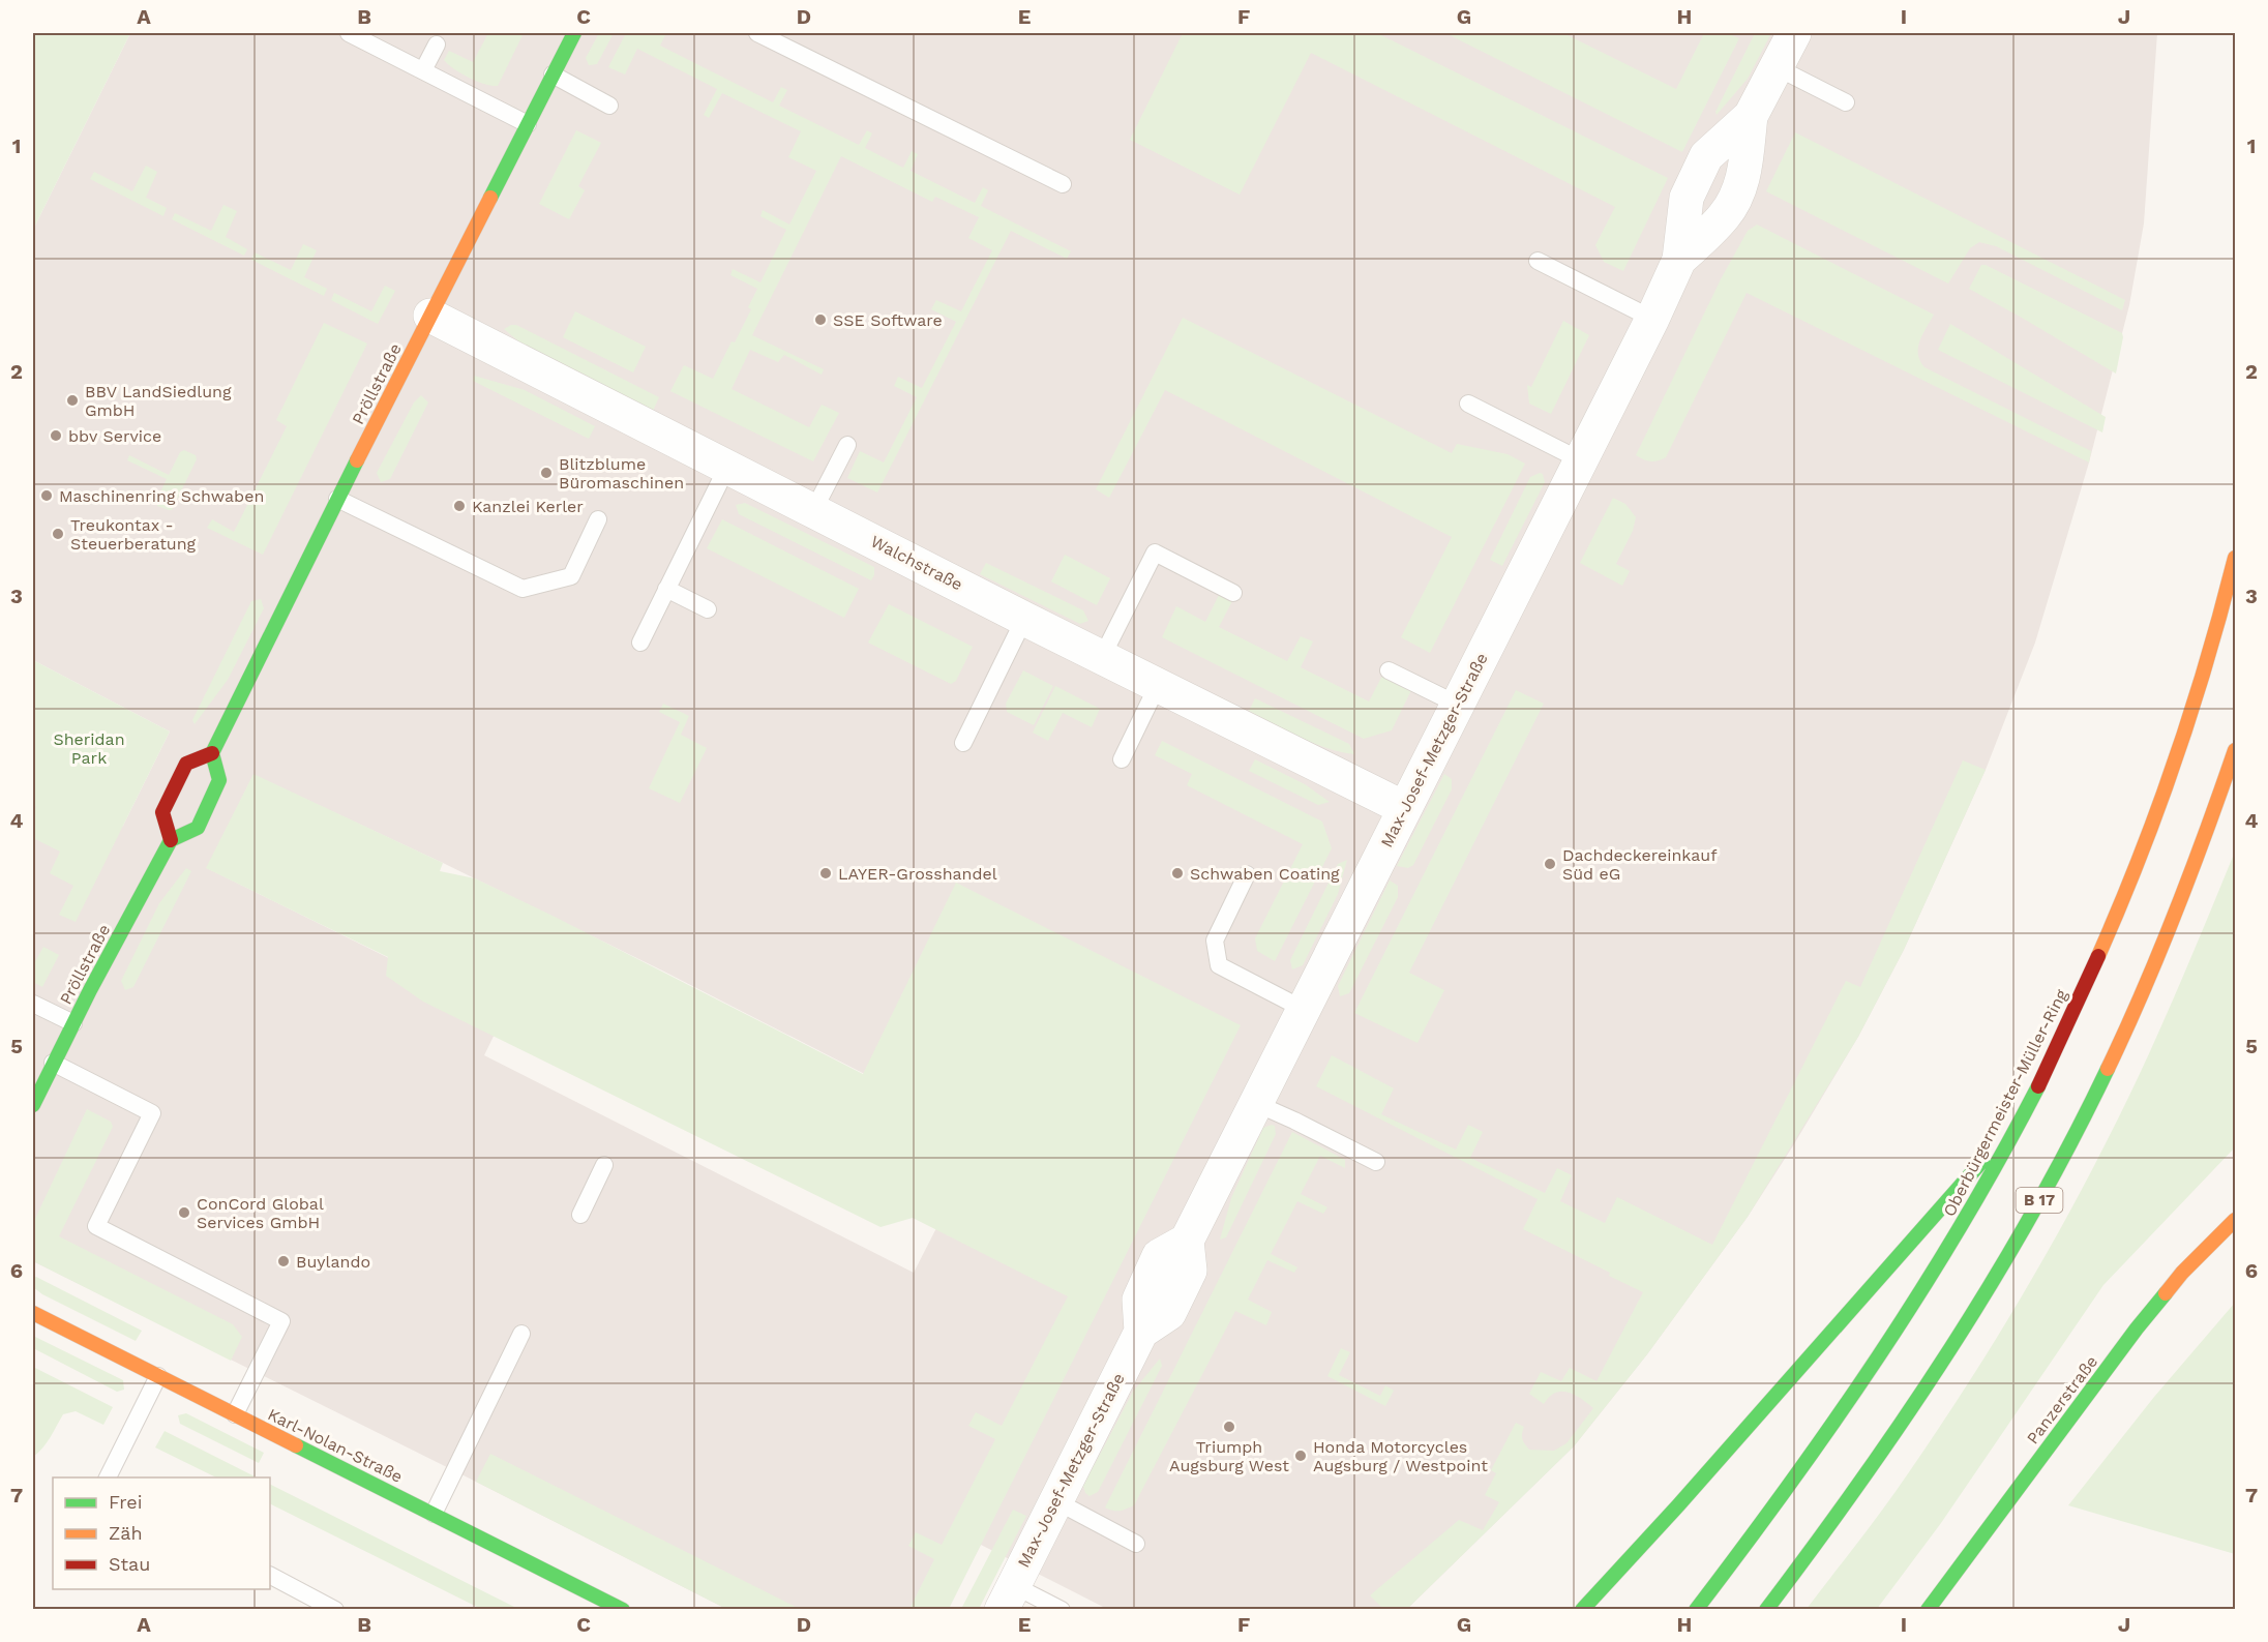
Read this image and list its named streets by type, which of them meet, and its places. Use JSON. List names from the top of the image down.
{
  "streets": {
    "main road": [
      "Pröllstraße",
      "Oberbürgermeister-Müller-Ring",
      "B 17",
      "Panzerstraße",
      "Karl-Nolan-Straße"
    ],
    "street": ["Walchstraße", "Max-Josef-Metzger-Straße"]
  },
  "crossings": [
    ["Pröllstraße", "Walchstraße"],
    ["Walchstraße", "Max-Josef-Metzger-Straße"]
  ],
  "parks": ["Sheridan Park"],
  "places": [
    "SSE Software",
    "BBV LandSiedlung GmbH",
    "bbv Service",
    "Blitzblume Büromaschinen",
    "Maschinenring Schwaben",
    "Kanzlei Kerler",
    "Treukontax - Steuerberatung",
    "Dachdeckereinkauf Süd eG",
    "LAYER-Grosshandel",
    "Schwaben Coating",
    "ConCord Global Services GmbH",
    "Buylando",
    "Triumph Augsburg West",
    "Honda Motorcycles Augsburg / Westpoint"
  ],
  "legend": ["Frei", "Zäh", "Stau"],
  "grid": {
    "columns": [
      "A",
      "B",
      "C",
      "D",
      "E",
      "F",
      "G",
      "H",
      "I",
      "J"
    ],
    "rows": [
      "1",
      "2",
      "3",
      "4",
      "5",
      "6",
      "7"
    ]
  }
}
